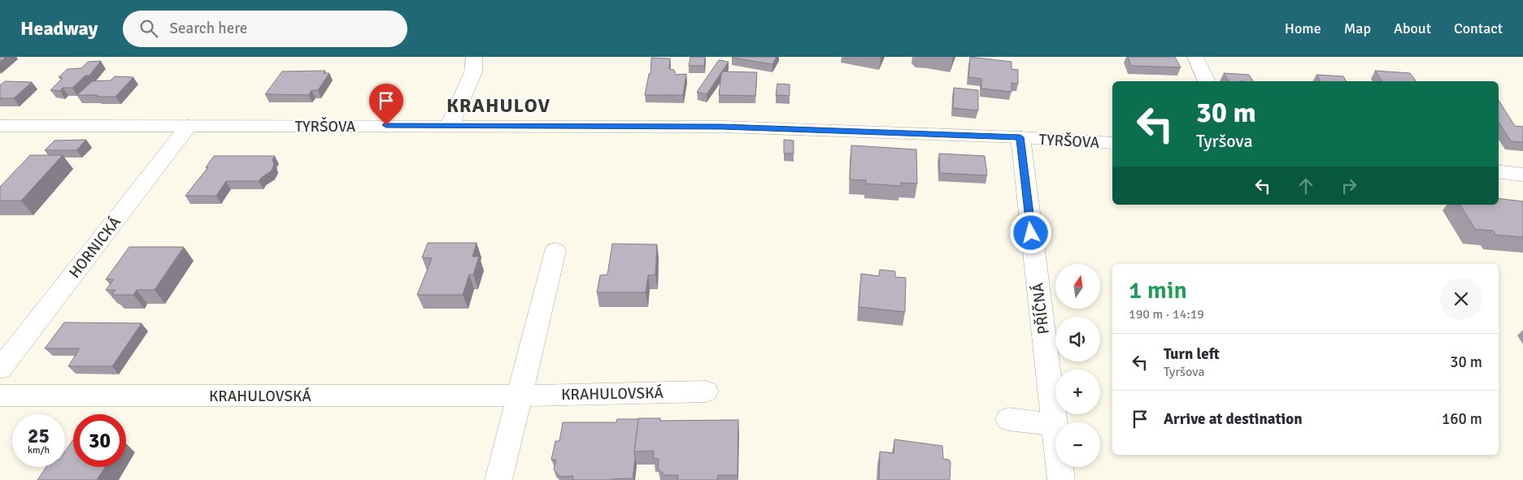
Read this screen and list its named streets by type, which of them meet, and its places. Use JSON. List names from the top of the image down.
{
  "streets": {
    "street": [
      "TYRŠOVA",
      "HORNICKÁ",
      "PŘÍČNÁ",
      "KRAHULOVSKÁ"
    ]
  },
  "crossings": [
    ["TYRŠOVA", "HORNICKÁ"],
    ["TYRŠOVA", "PŘÍČNÁ"]
  ],
  "districts": ["KRAHULOV"],
  "north": "top",
  "page": {
    "header": "Headway",
    "search": "Search here",
    "nav": [
      "Home",
      "Map",
      "About",
      "Contact"
    ],
    "turn": ["30 m", "Tyršova"],
    "map_buttons": ["+", "−"],
    "heading": ["1 min", "190 m · 14:19"],
    "list": [
      {
        "name": "Turn left",
        "note": "Tyršova",
        "value": "30 m"
      },
      {
        "name": "Arrive at destination",
        "value": "160 m"
      }
    ],
    "speed": "25 km/h",
    "limit": "30"
  }
}
